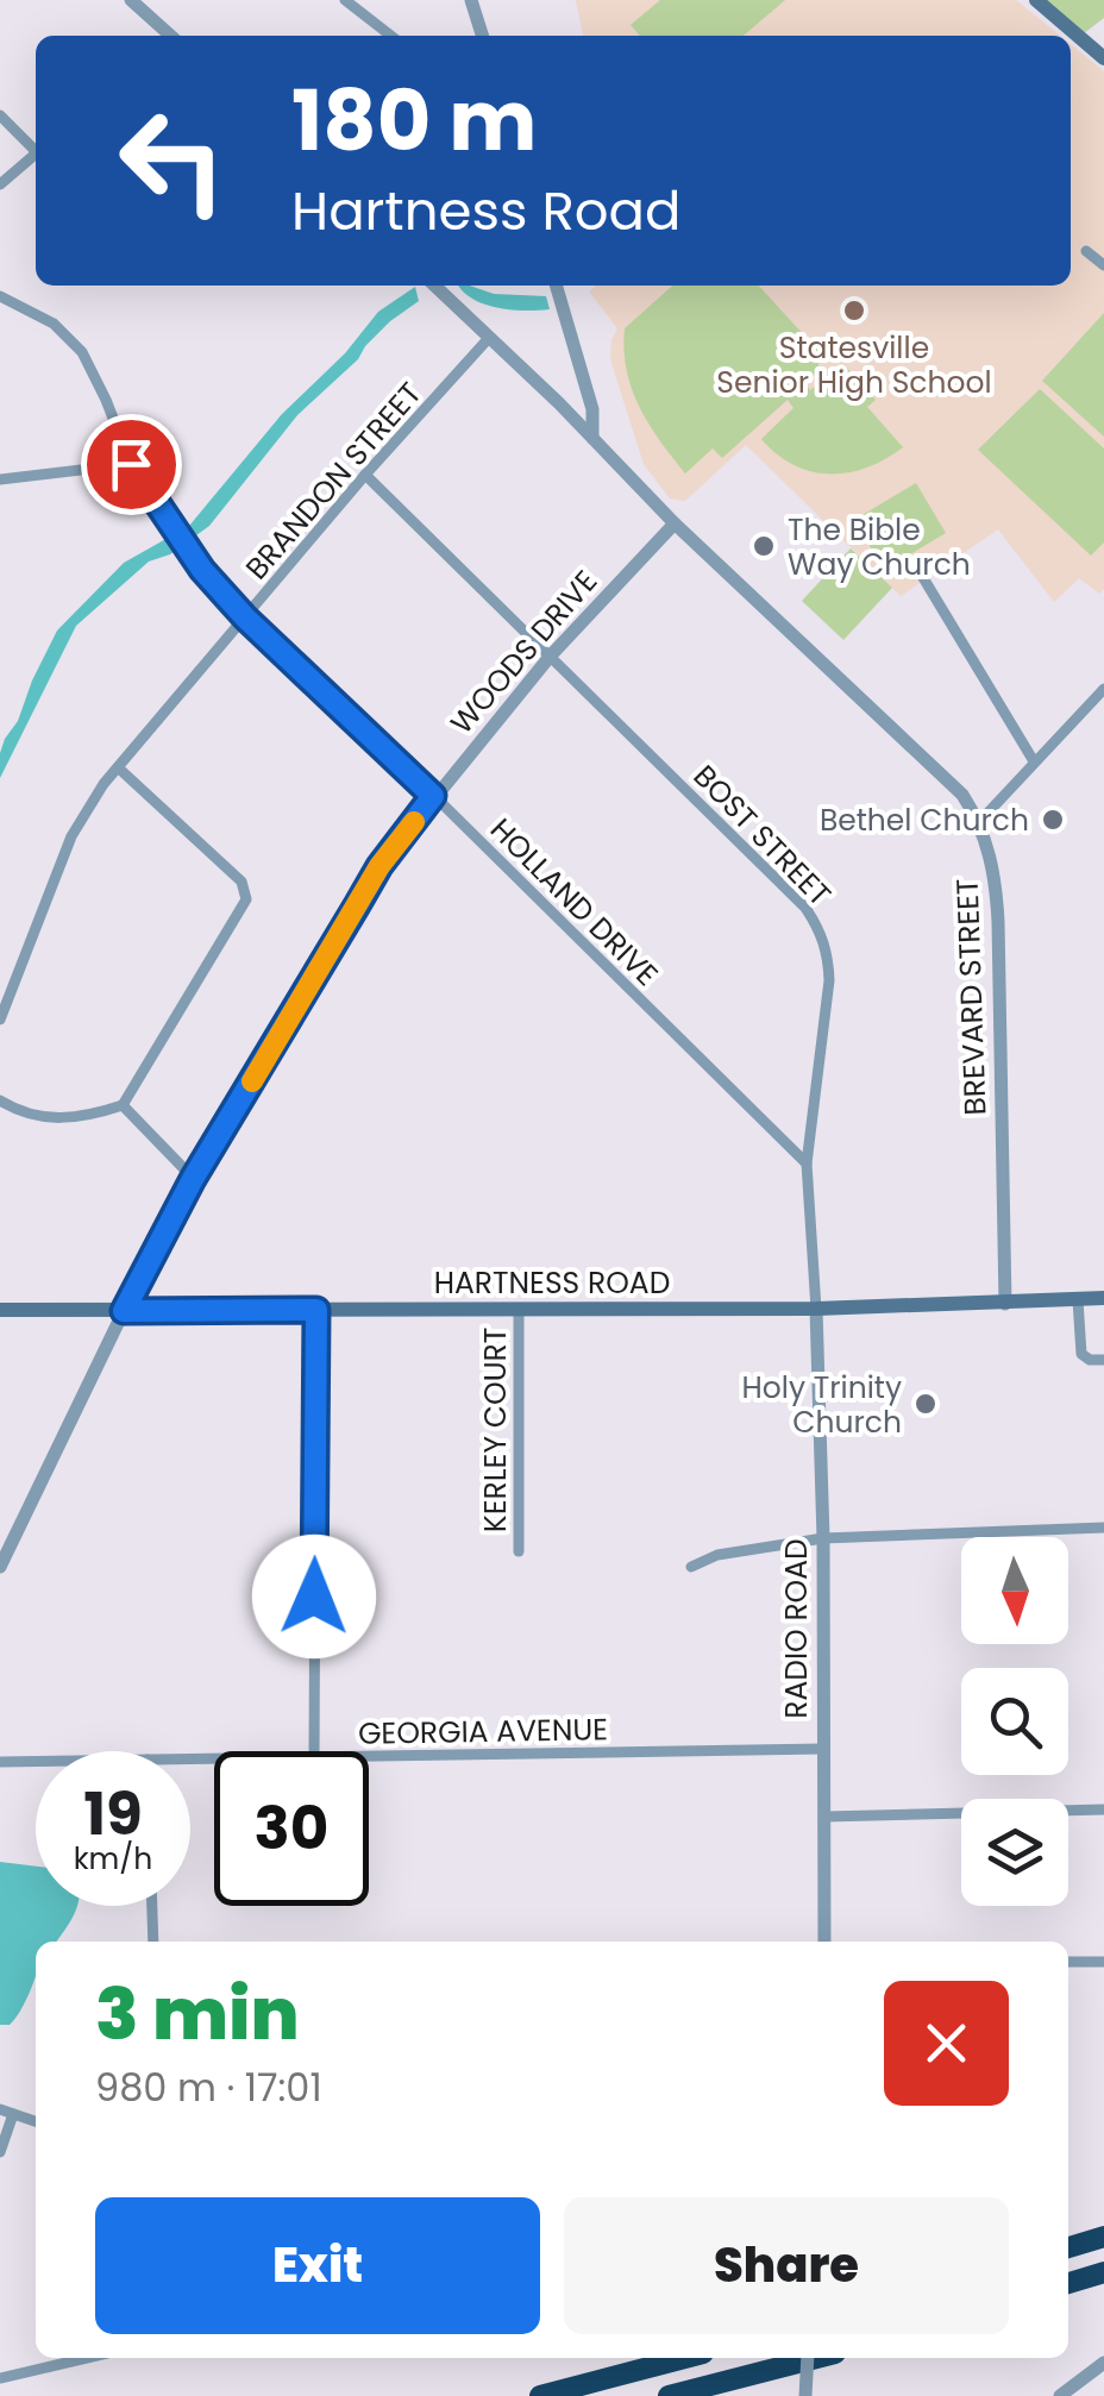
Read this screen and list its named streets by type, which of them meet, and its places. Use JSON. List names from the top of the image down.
{
  "streets": {
    "main road": ["HARTNESS ROAD"],
    "street": [
      "BRANDON STREET",
      "WOODS DRIVE",
      "BOST STREET",
      "HOLLAND DRIVE",
      "BREVARD STREET",
      "KERLEY COURT",
      "RADIO ROAD",
      "GEORGIA AVENUE"
    ]
  },
  "crossings": [
    ["BRANDON STREET", "BOST STREET"],
    ["BRANDON STREET", "HOLLAND DRIVE"],
    ["BRANDON STREET", "BREVARD STREET"],
    ["WOODS DRIVE", "BOST STREET"],
    ["WOODS DRIVE", "HOLLAND DRIVE"],
    ["WOODS DRIVE", "BREVARD STREET"],
    ["WOODS DRIVE", "HARTNESS ROAD"],
    ["BOST STREET", "HOLLAND DRIVE"],
    ["BOST STREET", "HARTNESS ROAD"],
    ["BOST STREET", "RADIO ROAD"],
    ["BREVARD STREET", "HARTNESS ROAD"],
    ["HARTNESS ROAD", "KERLEY COURT"],
    ["HARTNESS ROAD", "RADIO ROAD"],
    ["RADIO ROAD", "GEORGIA AVENUE"]
  ],
  "places": [
    "Statesville Senior High School",
    "The Bible Way Church",
    "Bethel Church",
    "Holy Trinity Church"
  ],
  "north": "bottom",
  "page": {
    "turn": ["180 m", "Hartness Road"],
    "speed": "19 km/h",
    "limit": "30",
    "heading": ["3 min", "980 m · 17:01"],
    "buttons": ["Exit", "Share"]
  }
}
